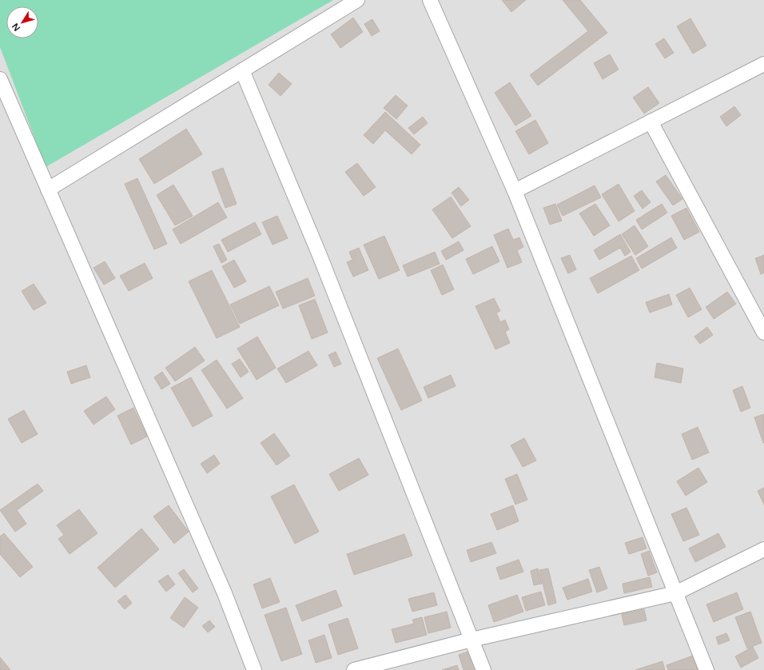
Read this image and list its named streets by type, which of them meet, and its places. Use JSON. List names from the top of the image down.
{
  "north": "bottom left"
}
